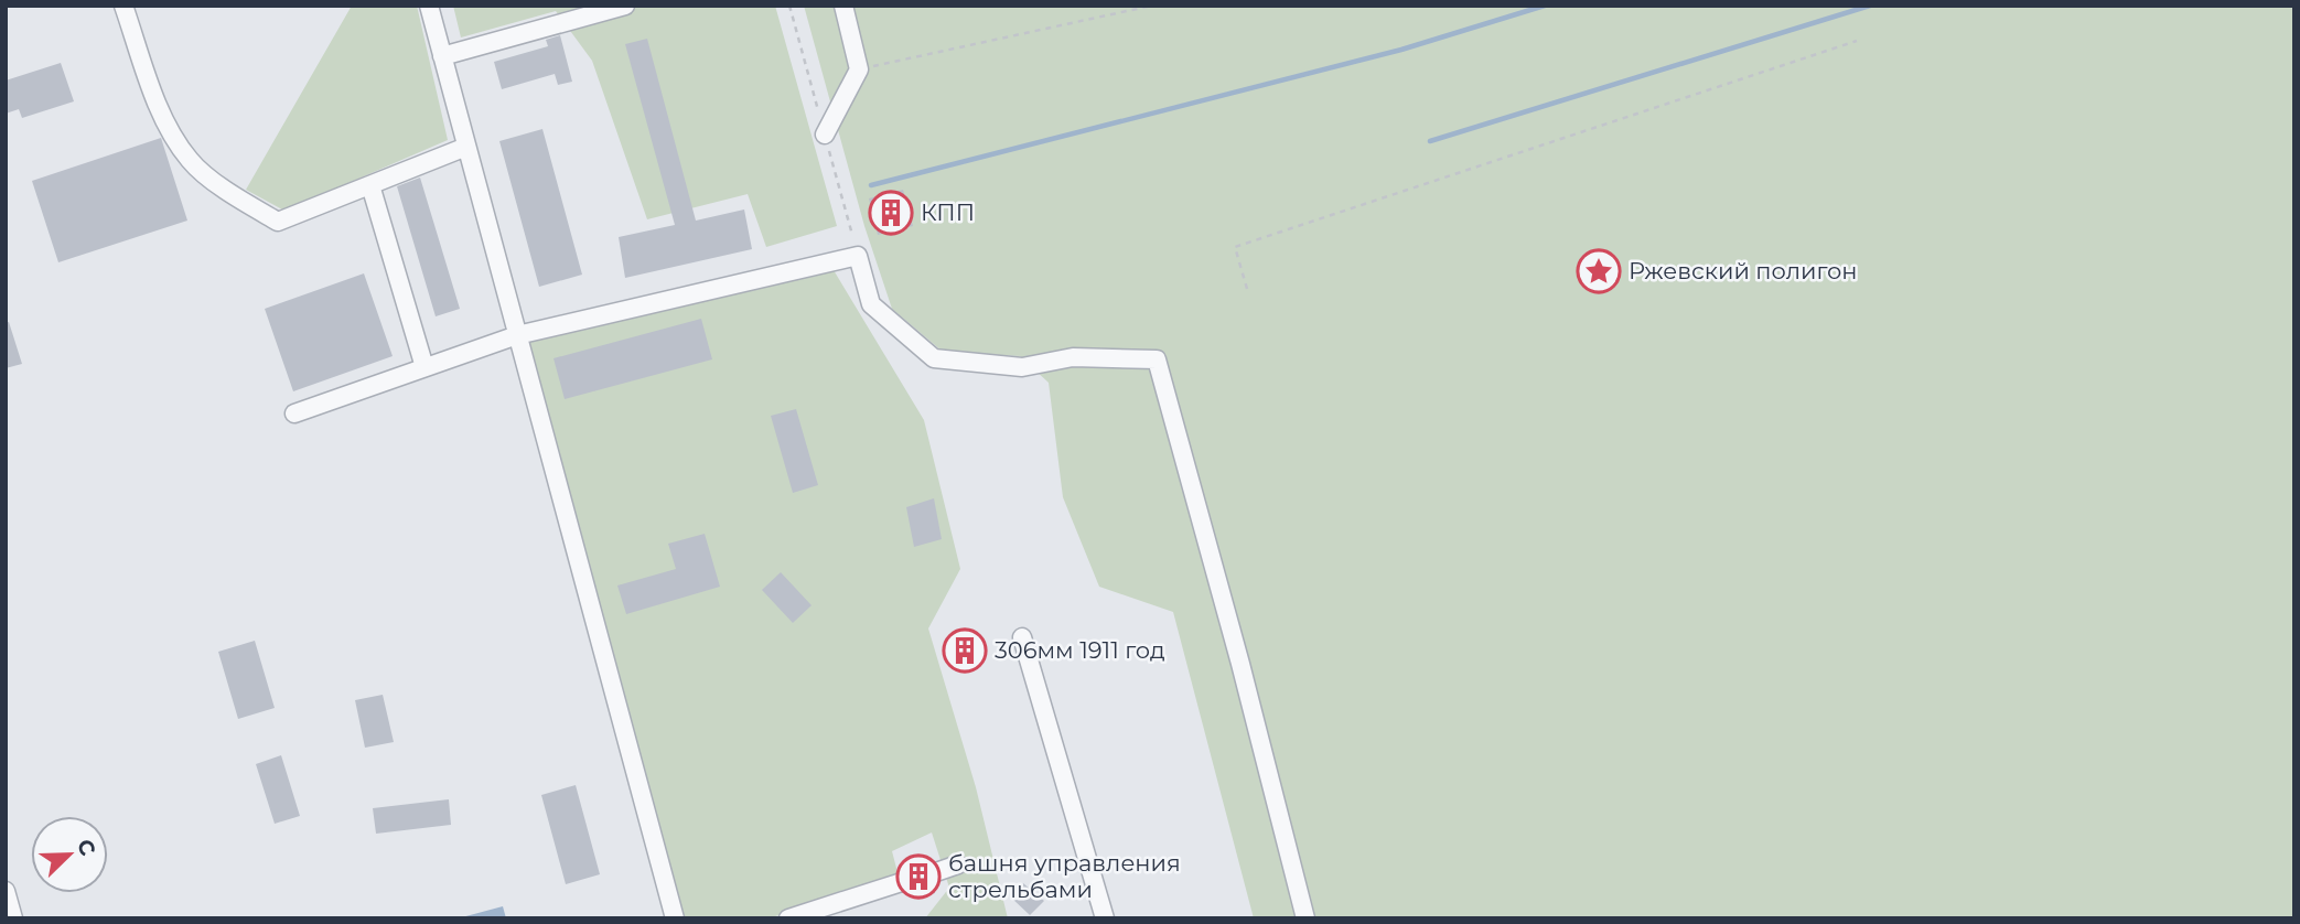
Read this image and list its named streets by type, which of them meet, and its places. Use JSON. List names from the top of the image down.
{
  "places": {
    "building": ["КПП", "306мм 1911 год", "башня управления стрельбами"],
    "place": ["Ржевский полигон"]
  },
  "north": "top right"
}
